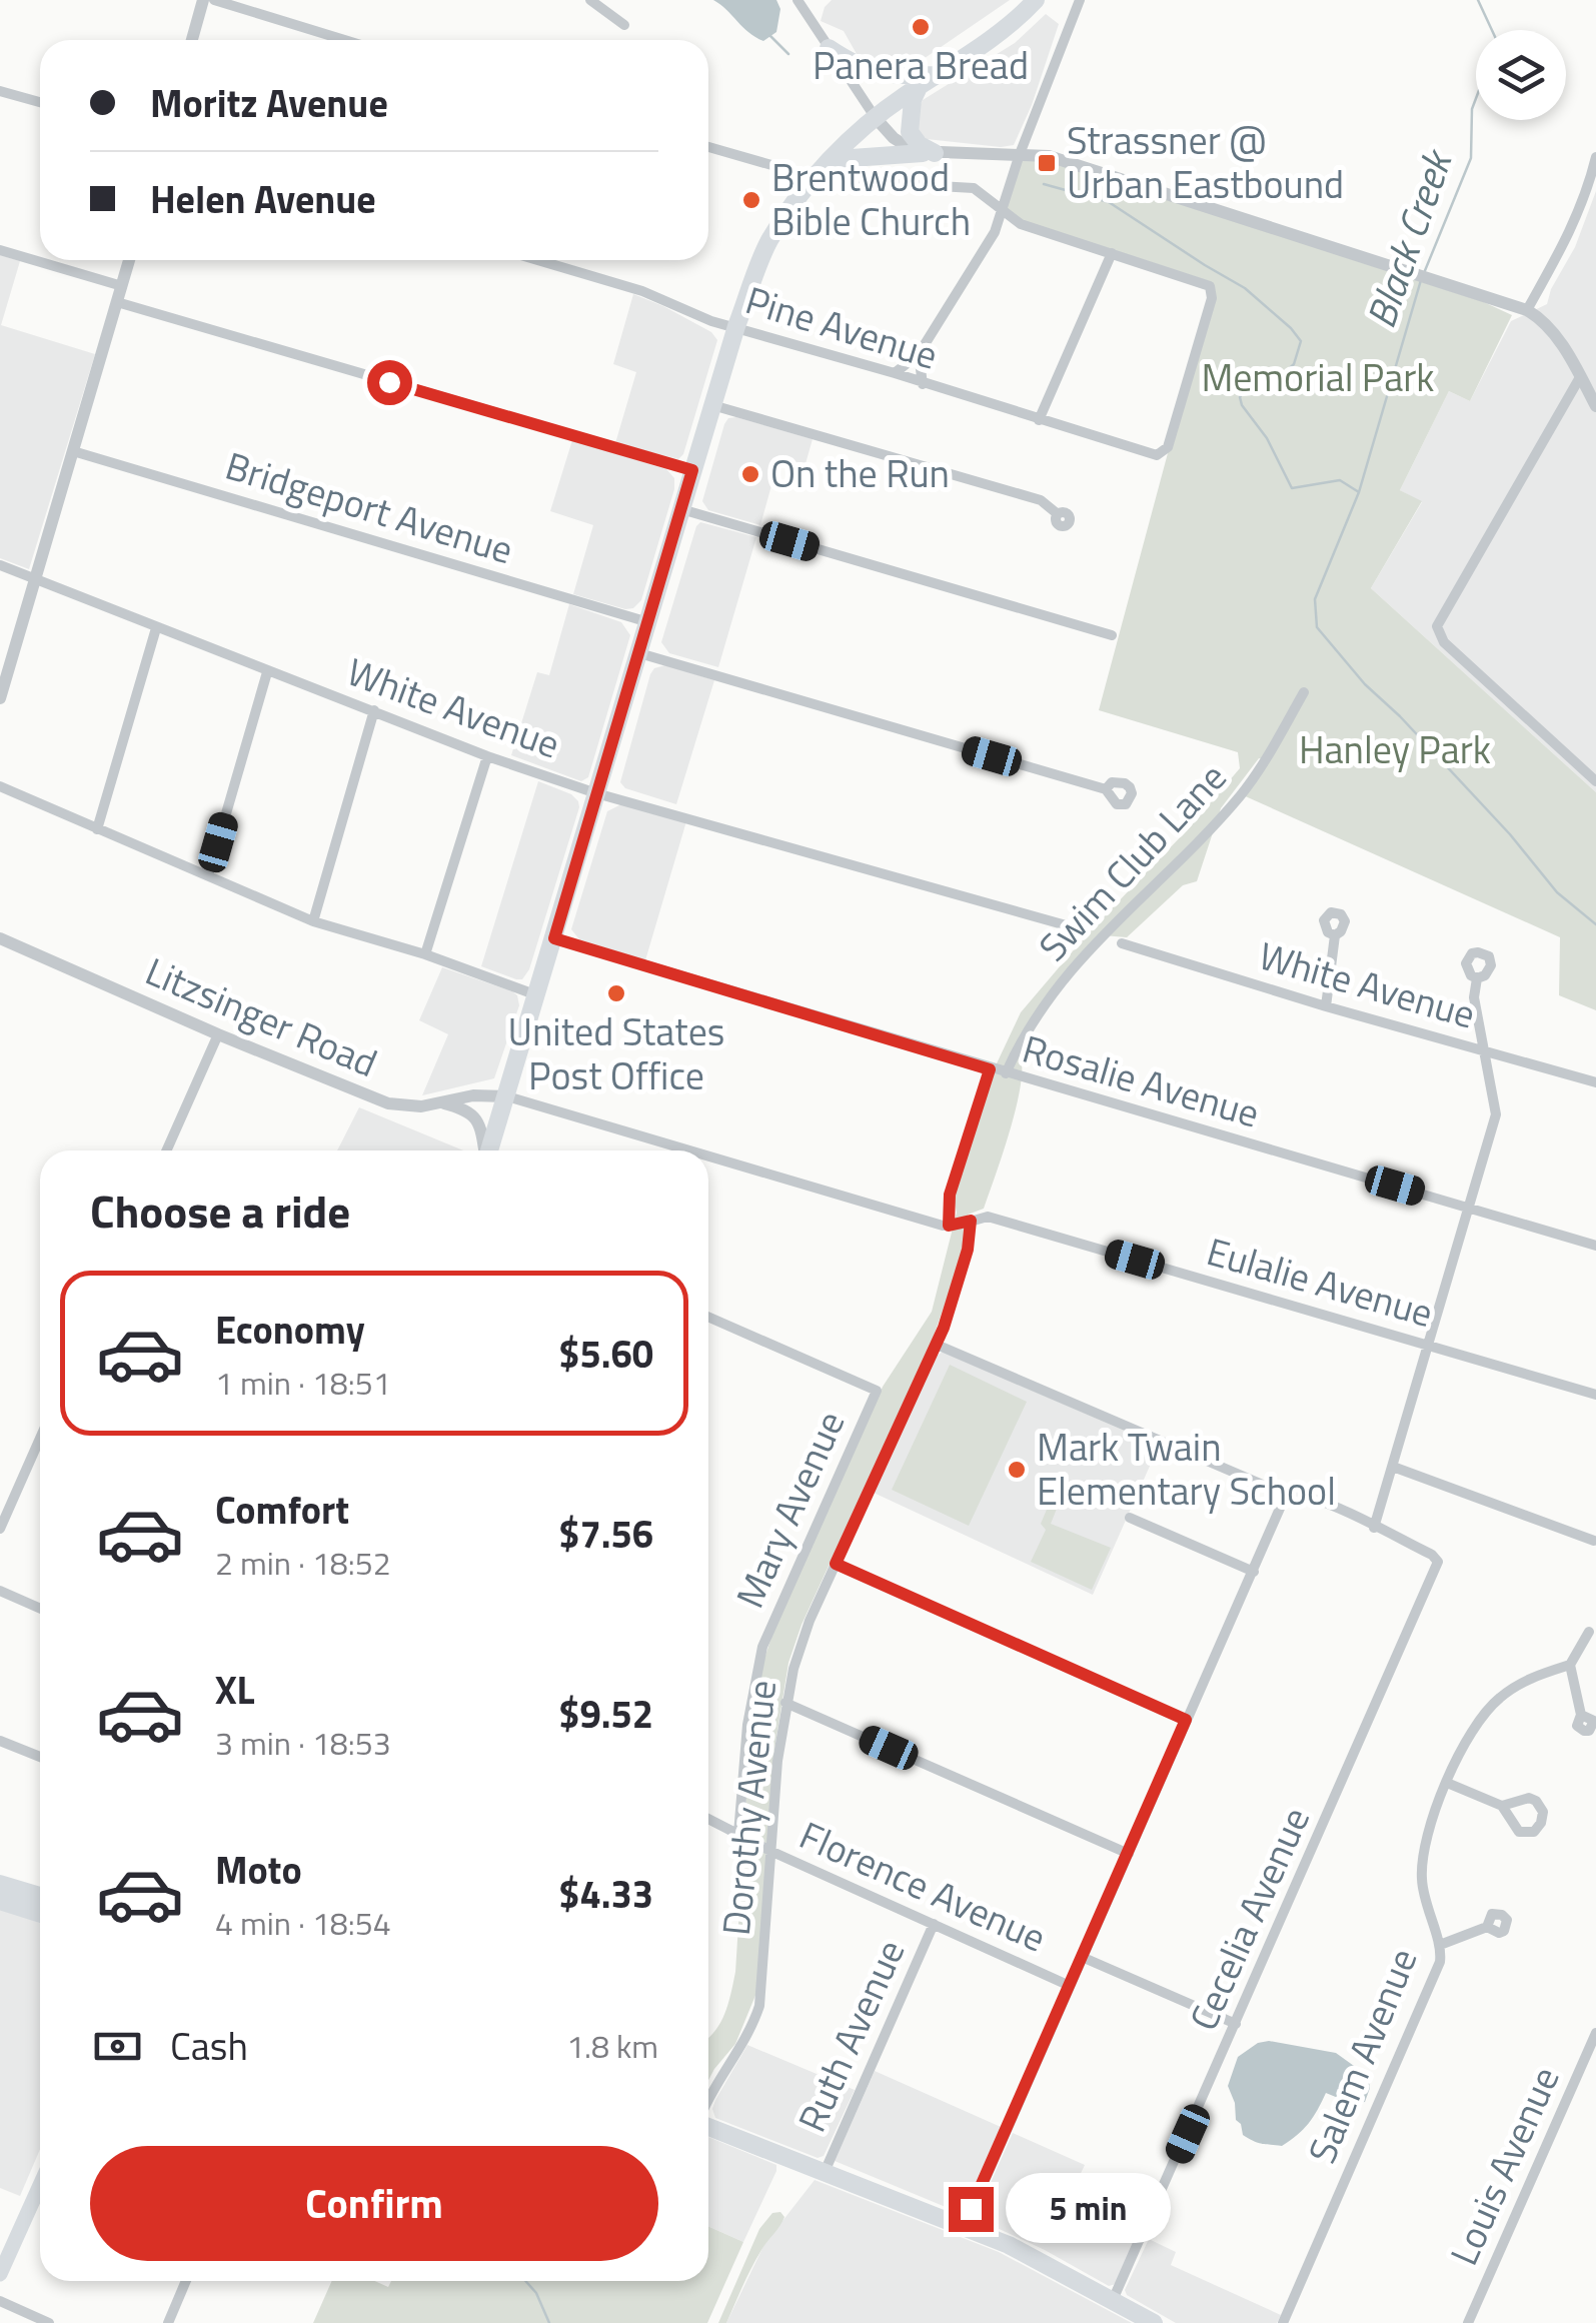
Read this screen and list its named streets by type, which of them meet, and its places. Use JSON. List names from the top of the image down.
{
  "streets": {
    "street": [
      "Pine Avenue",
      "Bridgeport Avenue",
      "White Avenue",
      "Swim Club Lane",
      "Litzsinger Road",
      "Rosalie Avenue",
      "Eulalie Avenue",
      "Mary Avenue",
      "Dorothy Avenue",
      "Florence Avenue",
      "Cecelia Avenue",
      "Ruth Avenue",
      "Salem Avenue",
      "Louis Avenue"
    ]
  },
  "crossings": [
    ["Swim Club Lane", "Rosalie Avenue"],
    ["Litzsinger Road", "Eulalie Avenue"],
    ["Eulalie Avenue", "Dorothy Avenue"],
    ["Mary Avenue", "Florence Avenue"],
    ["Dorothy Avenue", "Florence Avenue"],
    ["Florence Avenue", "Cecelia Avenue"],
    ["Florence Avenue", "Ruth Avenue"]
  ],
  "water": ["Black Creek"],
  "parks": ["Memorial Park", "Hanley Park"],
  "places": {
    "other": [
      "Panera Bread",
      "Brentwood Bible Church",
      "On the Run",
      "United States Post Office",
      "Mark Twain Elementary School"
    ],
    "transit": ["Strassner @ Urban Eastbound"]
  },
  "page": {
    "banner": ["Moritz Avenue", "Helen Avenue"],
    "heading": "Choose a ride",
    "list": [
      {
        "name": "Economy",
        "note": "1 min · 18:51",
        "value": "$5.60"
      },
      {
        "name": "Comfort",
        "note": "2 min · 18:52",
        "value": "$7.56"
      },
      {
        "name": "XL",
        "note": "3 min · 18:53",
        "value": "$9.52"
      },
      {
        "name": "Moto",
        "note": "4 min · 18:54",
        "value": "$4.33"
      }
    ],
    "pay": ["Cash", "1.8 km"],
    "buttons": "Confirm",
    "bubble": "5 min"
  }
}
